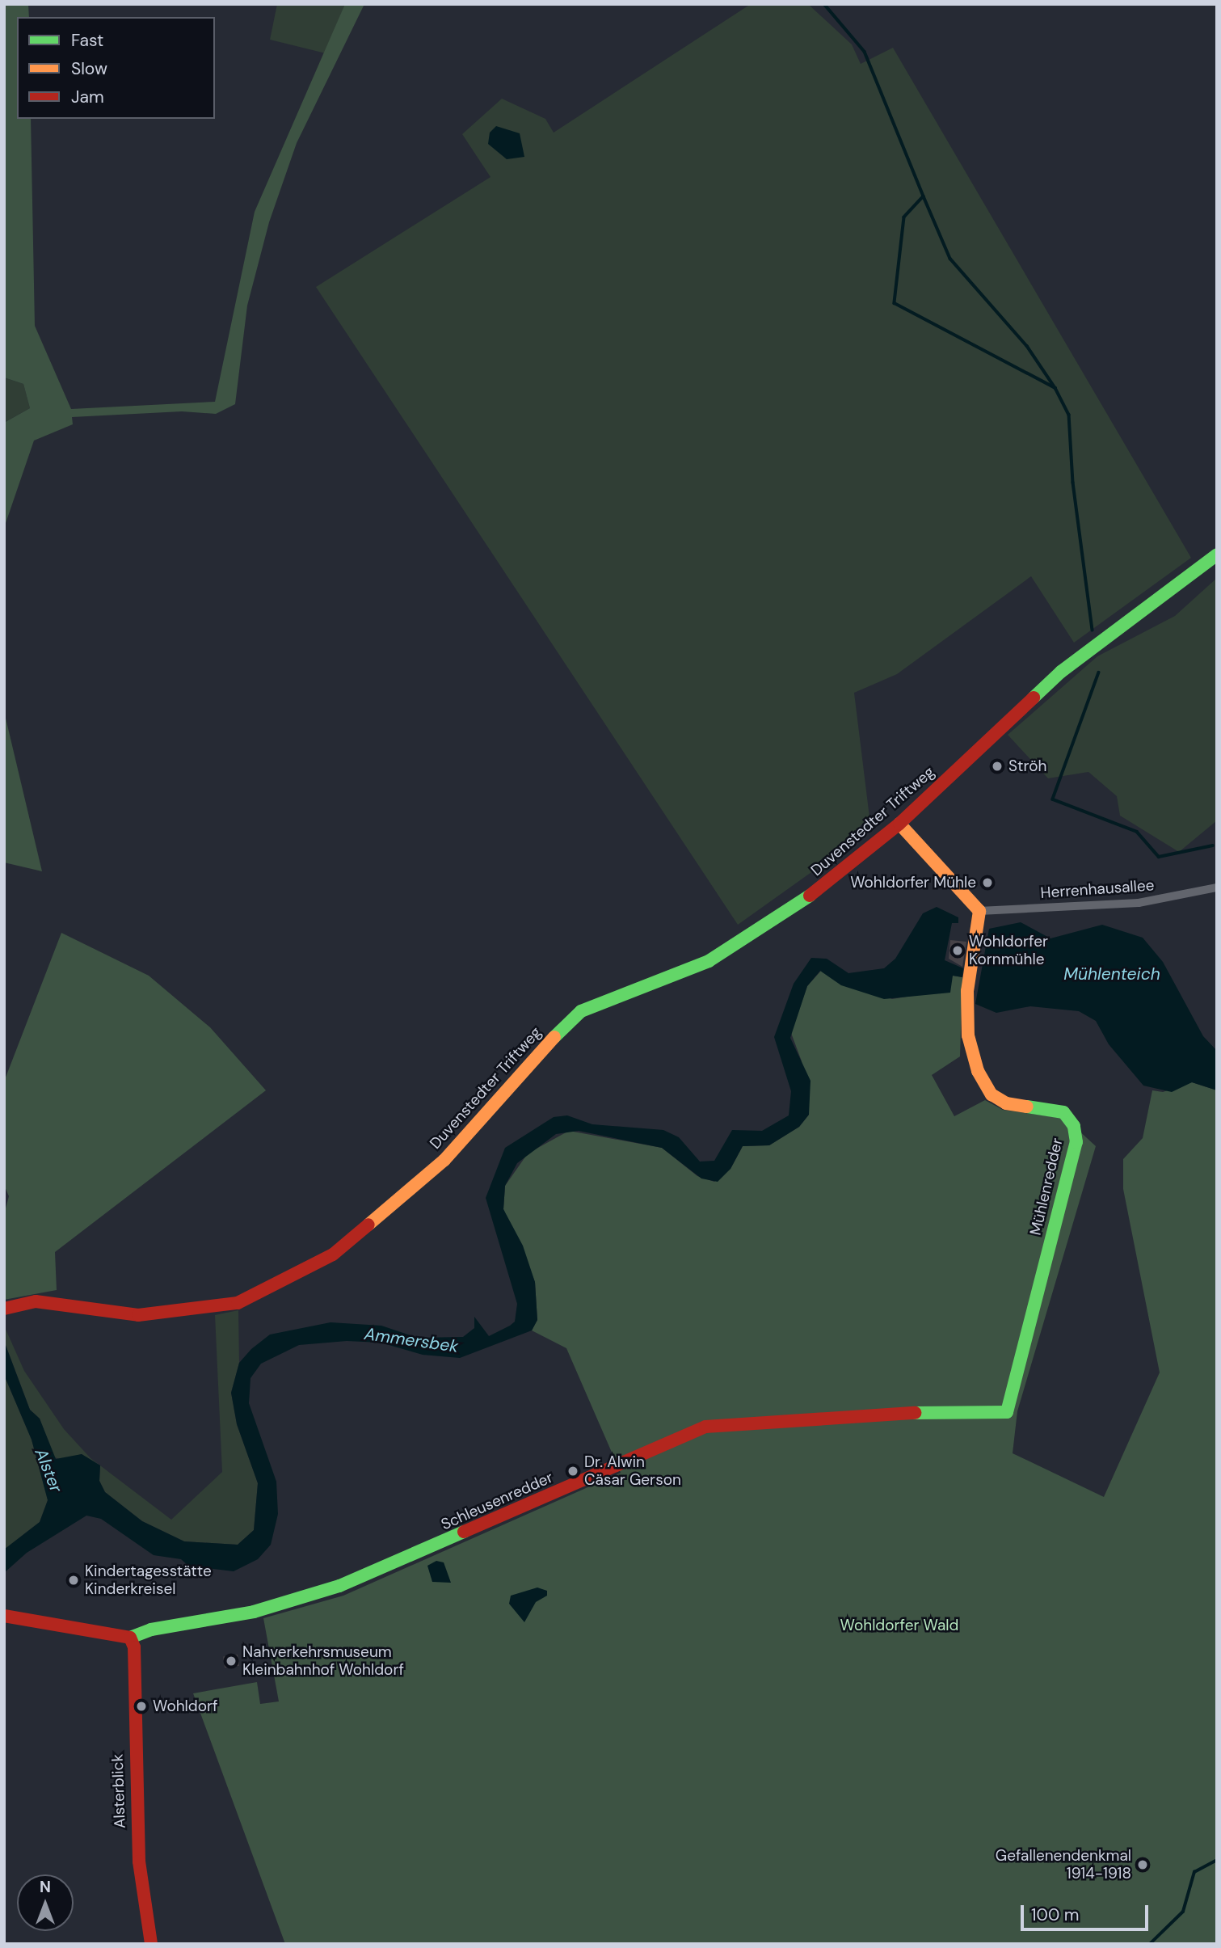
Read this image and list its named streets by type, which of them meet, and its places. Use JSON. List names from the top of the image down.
{
  "streets": {
    "street": [
      "Duvenstedter Triftweg",
      "Herrenhausallee",
      "Mühlenredder",
      "Schleusenredder",
      "Alsterblick"
    ]
  },
  "crossings": [
    ["Herrenhausallee", "Mühlenredder"],
    ["Mühlenredder", "Schleusenredder"],
    ["Schleusenredder", "Alsterblick"]
  ],
  "water": ["Mühlenteich", "Ammersbek", "Alster"],
  "parks": ["Wohldorfer Wald"],
  "places": [
    "Ströh",
    "Wohldorfer Mühle",
    "Wohldorfer Kornmühle",
    "Dr. Alwin Cäsar Gerson",
    "Kindertagesstätte Kinderkreisel",
    "Nahverkehrsmuseum Kleinbahnhof Wohldorf",
    "Wohldorf",
    "Gefallenendenkmal 1914-1918"
  ],
  "legend": ["Fast", "Slow", "Jam"],
  "scale_bar": "100 m",
  "north": "top"
}
